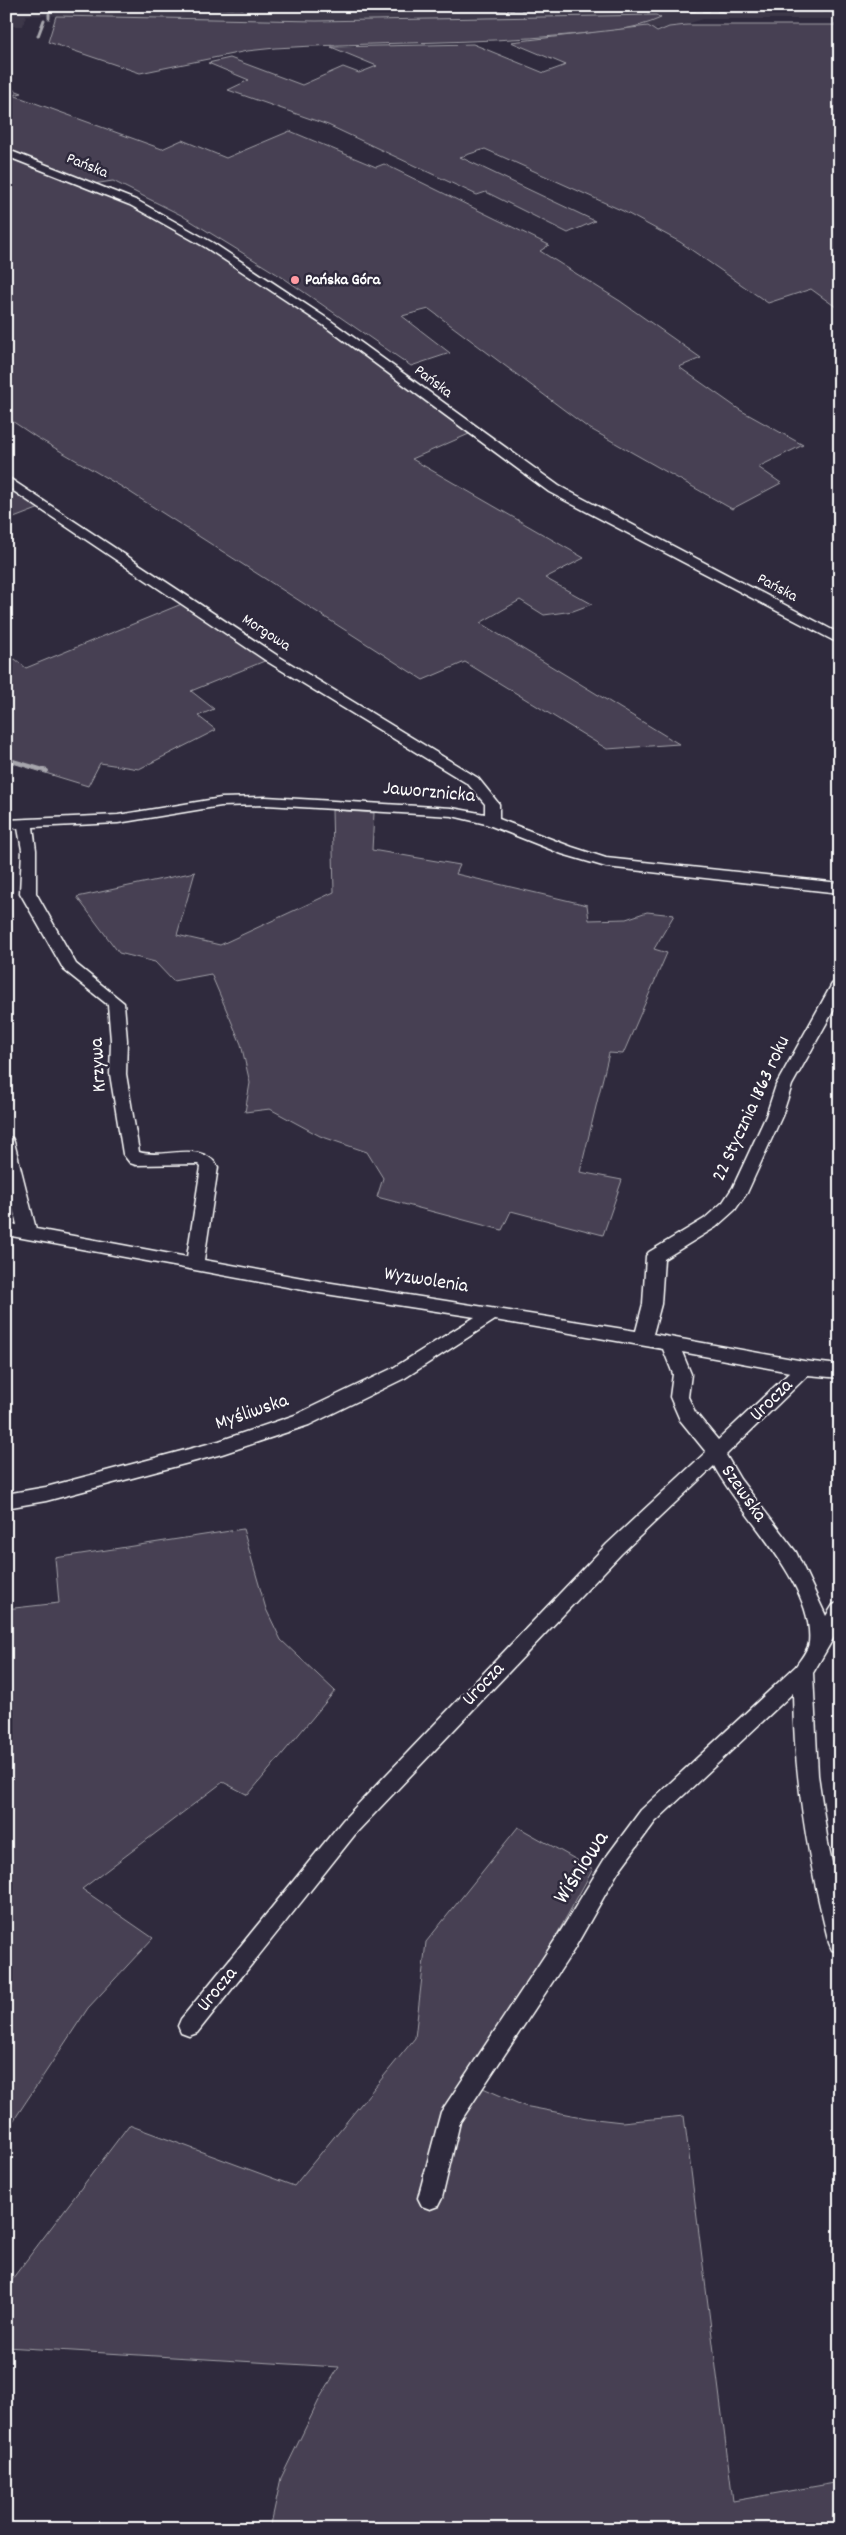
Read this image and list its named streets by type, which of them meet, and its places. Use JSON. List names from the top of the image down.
{
  "streets": {
    "street": [
      "Pańska",
      "Morgowa",
      "Jaworznicka",
      "Krzywa",
      "22 Stycznia 1863 roku",
      "Wyzwolenia",
      "Urocza",
      "Myśliwska",
      "Szewska",
      "Wiśniowa"
    ]
  },
  "crossings": [
    ["Morgowa", "Jaworznicka"],
    ["Jaworznicka", "Krzywa"],
    ["Krzywa", "Wyzwolenia"],
    ["22 Stycznia 1863 roku", "Wyzwolenia"],
    ["Wyzwolenia", "Urocza"],
    ["Wyzwolenia", "Myśliwska"],
    ["Wyzwolenia", "Szewska"],
    ["Urocza", "Szewska"],
    ["Szewska", "Wiśniowa"]
  ],
  "places": ["Pańska Góra"]
}
